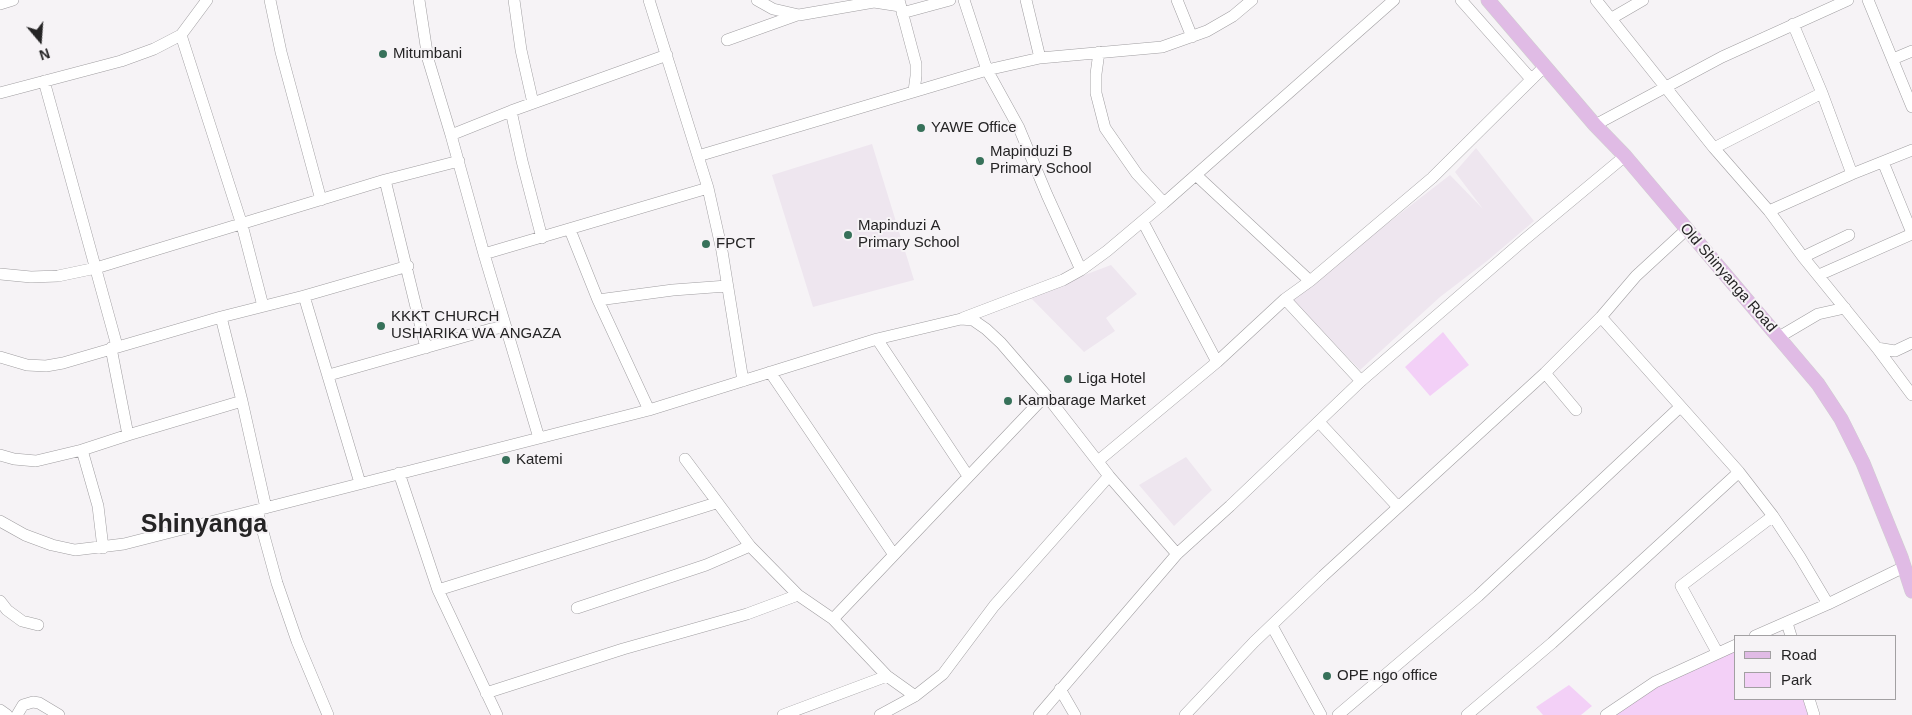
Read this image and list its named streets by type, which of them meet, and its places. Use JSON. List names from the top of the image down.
{
  "streets": {
    "main road": ["Old Shinyanga Road"]
  },
  "districts": ["Shinyanga"],
  "places": [
    "Mitumbani",
    "YAWE Office",
    "Mapinduzi B Primary School",
    "Mapinduzi A Primary School",
    "FPCT",
    "KKKT CHURCH USHARIKA WA ANGAZA",
    "Liga Hotel",
    "Kambarage Market",
    "Katemi",
    "OPE ngo office"
  ],
  "legend": ["Road", "Park"],
  "north": "bottom"
}
